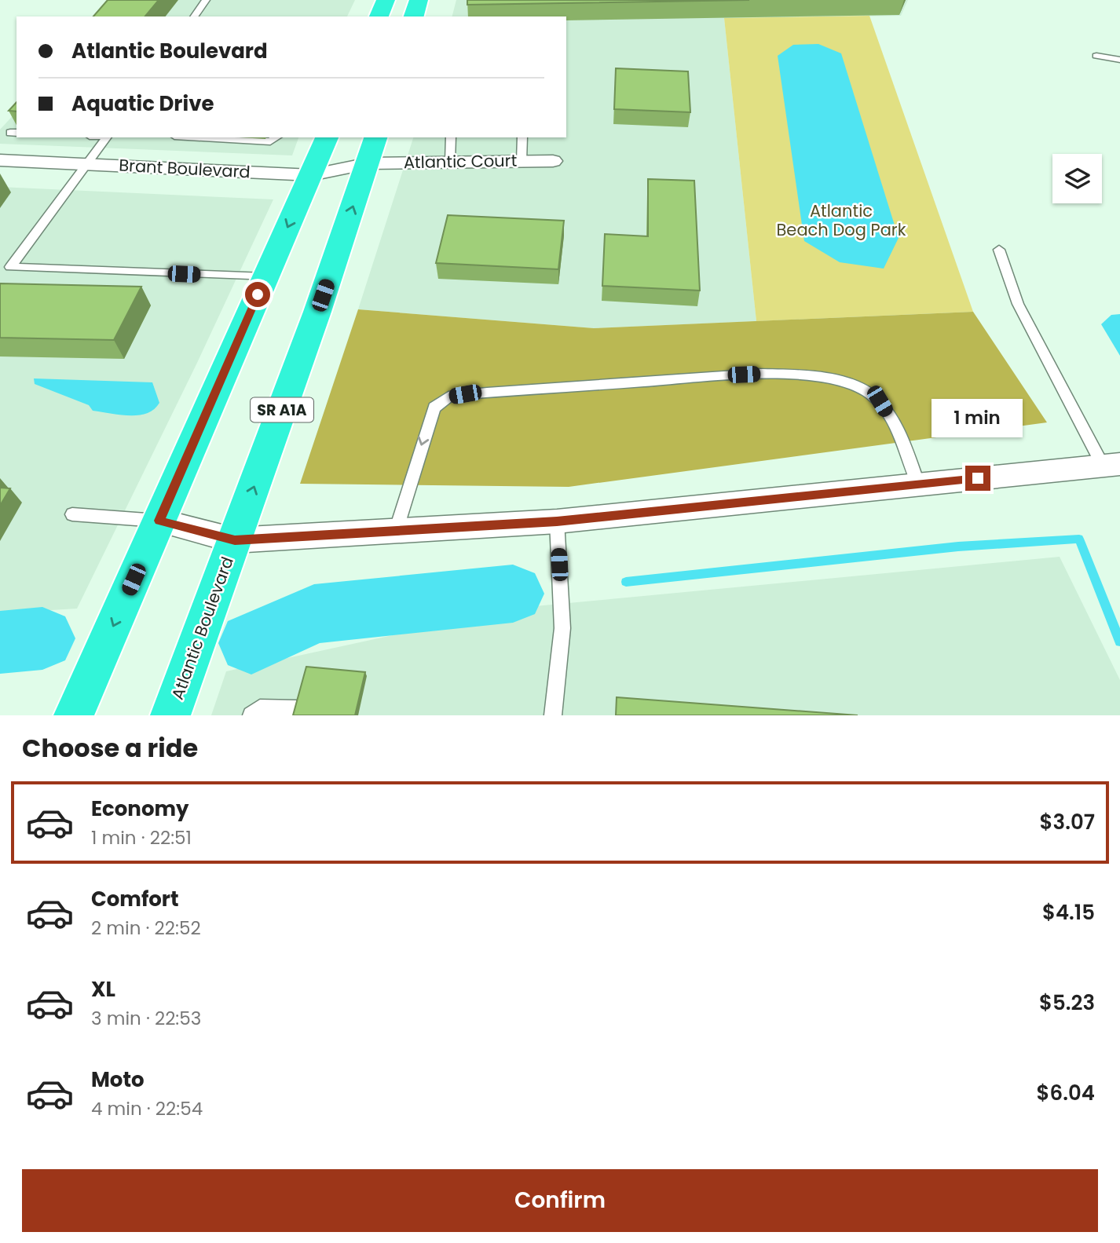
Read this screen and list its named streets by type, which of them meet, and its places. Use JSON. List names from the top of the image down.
{
  "streets": {
    "highway": ["SR A1A", "Atlantic Boulevard"],
    "street": ["Atlantic Court", "Brant Boulevard"]
  },
  "crossings": [
    ["Atlantic Court", "Brant Boulevard"],
    ["Atlantic Court", "Atlantic Boulevard"],
    ["Brant Boulevard", "Atlantic Boulevard"]
  ],
  "parks": ["Atlantic Beach Dog Park"],
  "page": {
    "banner": ["Atlantic Boulevard", "Aquatic Drive"],
    "bubble": "1 min",
    "heading": "Choose a ride",
    "list": [
      {
        "name": "Economy",
        "note": "1 min · 22:51",
        "value": "$3.07"
      },
      {
        "name": "Comfort",
        "note": "2 min · 22:52",
        "value": "$4.15"
      },
      {
        "name": "XL",
        "note": "3 min · 22:53",
        "value": "$5.23"
      },
      {
        "name": "Moto",
        "note": "4 min · 22:54",
        "value": "$6.04"
      }
    ],
    "buttons": "Confirm"
  }
}
